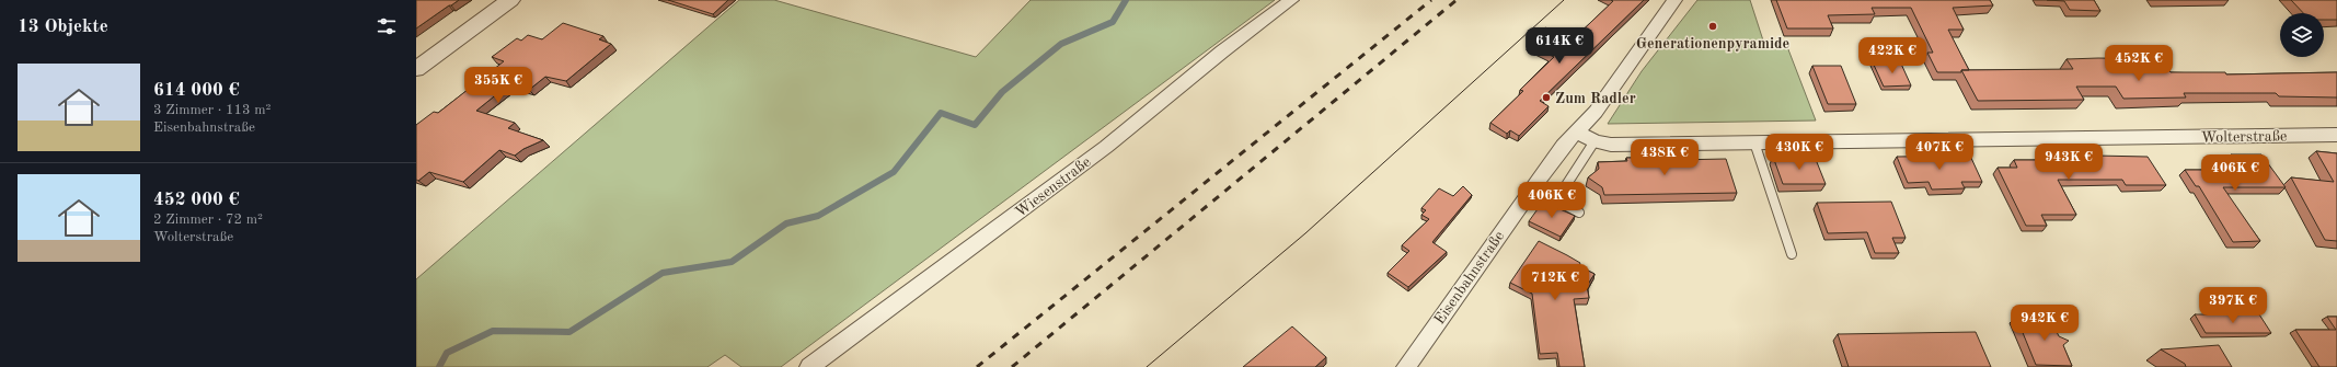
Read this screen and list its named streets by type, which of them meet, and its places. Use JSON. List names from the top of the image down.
{
  "streets": {
    "street": ["Wolterstraße", "Wiesenstraße", "Eisenbahnstraße"]
  },
  "crossings": [
    ["Wolterstraße", "Eisenbahnstraße"]
  ],
  "places": ["Generationenpyramide", "Zum Radler"],
  "page": {
    "heading": "13 Objekte",
    "price": [
      "614K €",
      "422K €",
      "452K €",
      "355K €",
      "430K €",
      "407K €",
      "438K €",
      "943K €",
      "406K €",
      "406K €",
      "712K €",
      "397K €",
      "942K €"
    ],
    "list": [
      {
        "name": "614 000 €",
        "note": "3 Zimmer · 113 m² · Eisenbahnstraße"
      },
      {
        "name": "452 000 €",
        "note": "2 Zimmer · 72 m² · Wolterstraße"
      }
    ]
  }
}
